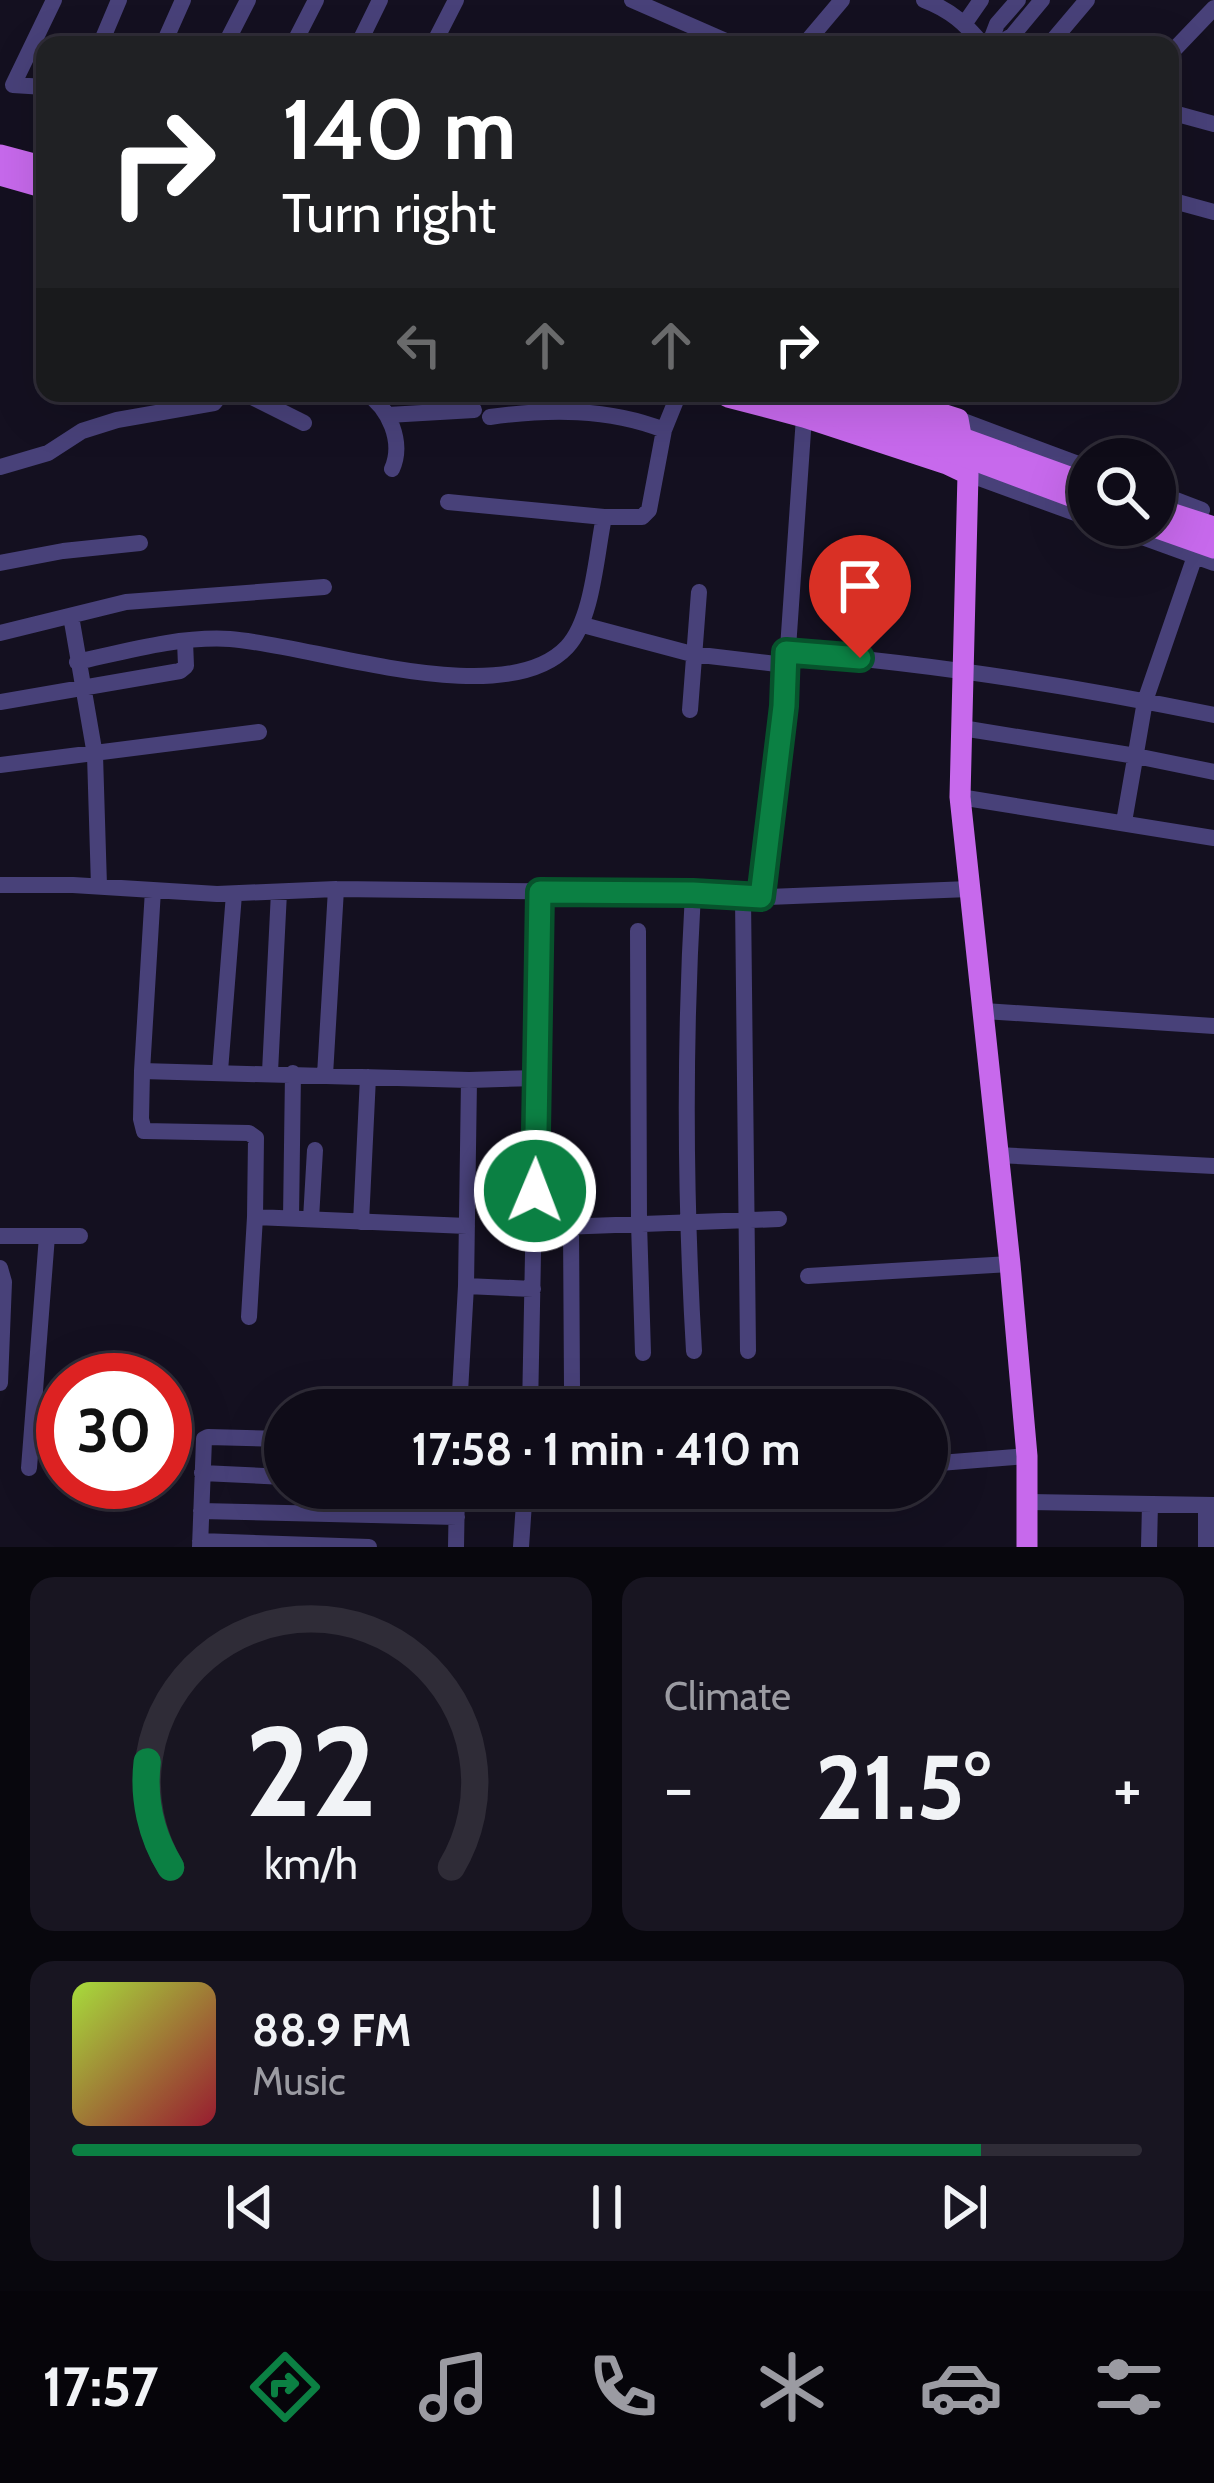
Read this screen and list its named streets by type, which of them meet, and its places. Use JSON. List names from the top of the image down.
{
  "page": {
    "turn": ["140 m", "Turn right"],
    "limit": "30",
    "trip": "17:58 · 1 min · 410 m",
    "tile": "Climate",
    "heat": ["−", "21.5°", "+"],
    "song": ["88.9 FM", "Music"],
    "tabs": "17:57",
    "gauge": ["22", "km/h"]
  }
}
